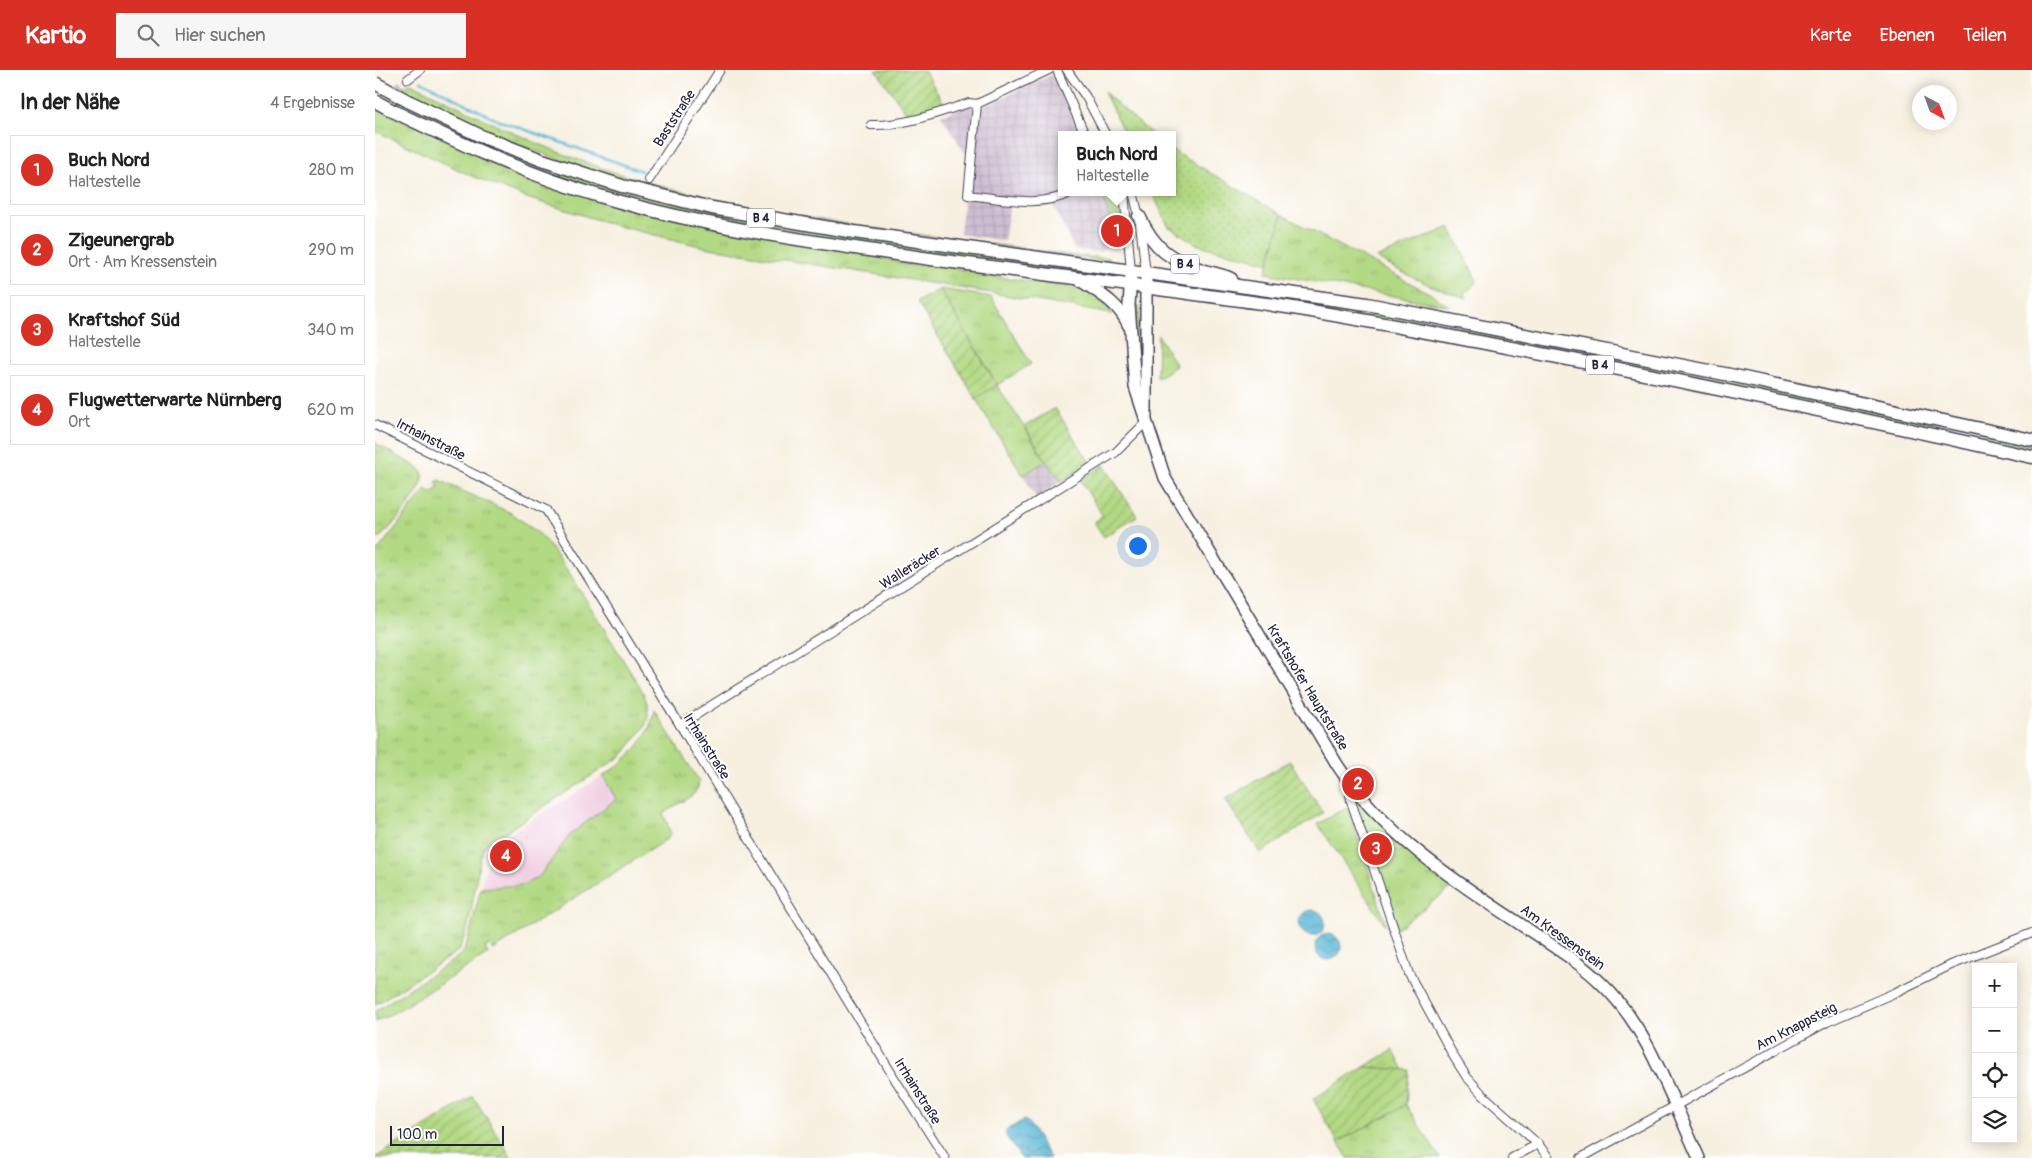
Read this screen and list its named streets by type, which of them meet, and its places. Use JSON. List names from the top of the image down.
{
  "streets": {
    "main road": ["B 4"],
    "street": [
      "Baststraße",
      "Irrhainstraße",
      "Walleräcker",
      "Kraftshofer Hauptstraße",
      "Am Kressenstein",
      "Am Knappsteig"
    ]
  },
  "crossings": [
    ["B 4", "Kraftshofer Hauptstraße"],
    ["Irrhainstraße", "Walleräcker"],
    ["Walleräcker", "Kraftshofer Hauptstraße"],
    ["Kraftshofer Hauptstraße", "Am Kressenstein"],
    ["Am Kressenstein", "Am Knappsteig"]
  ],
  "scale_bar": "100 m",
  "north": "bottom right",
  "page": {
    "header": "Kartio",
    "search": "Hier suchen",
    "nav": ["Karte", "Ebenen", "Teilen"],
    "heading": ["In der Nähe", "4 Ergebnisse"],
    "popup": ["Buch Nord", "Haltestelle"],
    "list": [
      {
        "mark": "1",
        "name": "Buch Nord",
        "note": "Haltestelle",
        "value": "280 m"
      },
      {
        "mark": "2",
        "name": "Zigeunergrab",
        "note": "Ort · Am Kressenstein",
        "value": "290 m"
      },
      {
        "mark": "3",
        "name": "Kraftshof Süd",
        "note": "Haltestelle",
        "value": "340 m"
      },
      {
        "mark": "4",
        "name": "Flugwetterwarte Nürnberg",
        "note": "Ort",
        "value": "620 m"
      }
    ],
    "pins": [
      "1",
      "2",
      "3",
      "4"
    ],
    "map_buttons": ["+", "−"],
    "scale": "100 m"
  }
}
